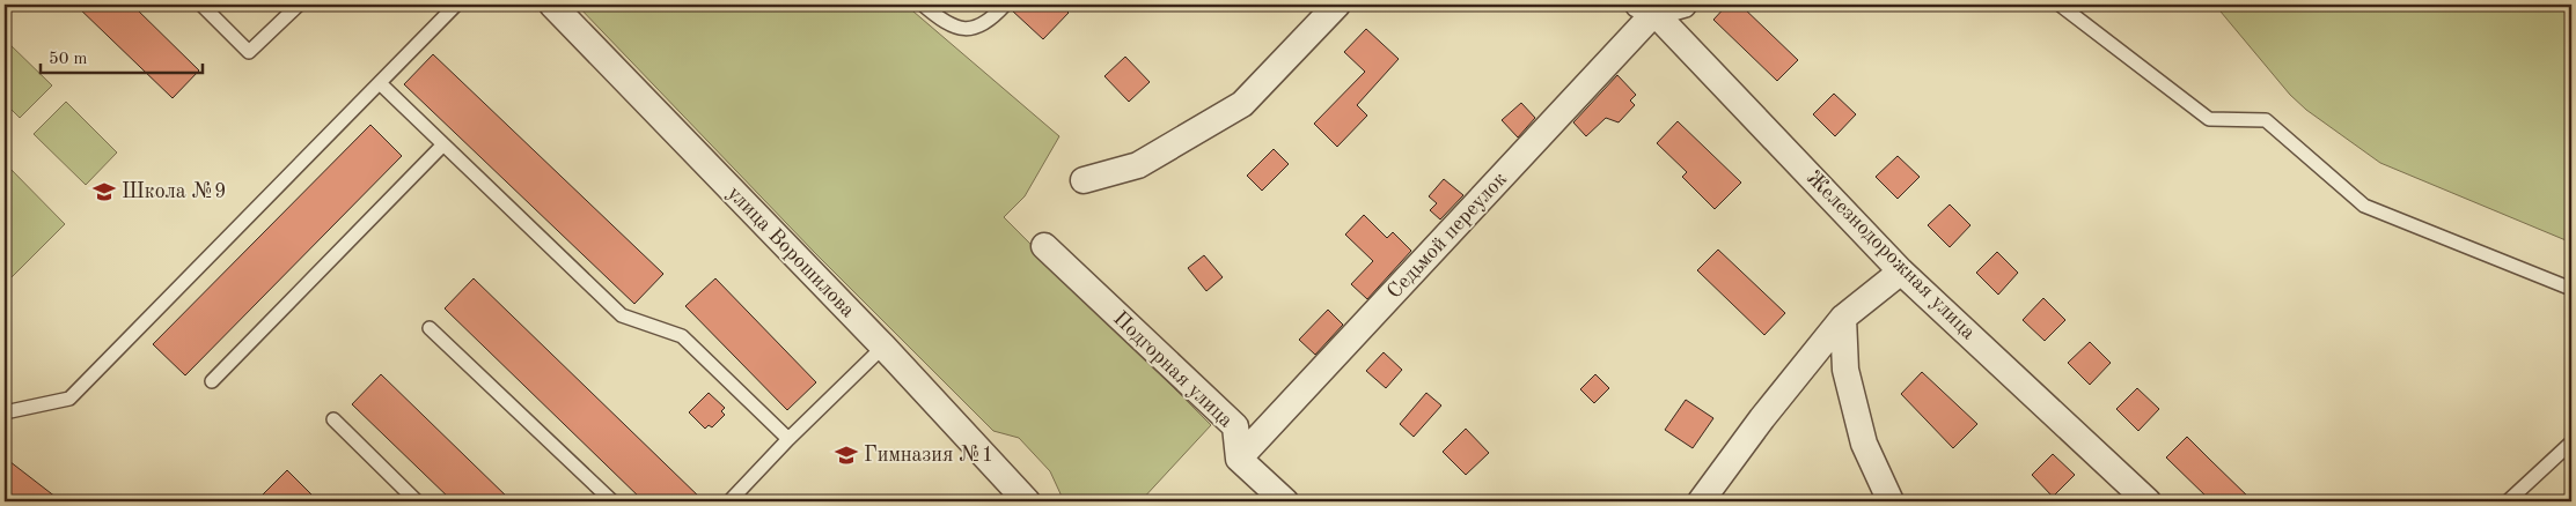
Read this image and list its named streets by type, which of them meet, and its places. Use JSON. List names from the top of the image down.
{
  "streets": {
    "street": [
      "Седьмой переулок",
      "улица Ворошилова",
      "Железнодорожная улица",
      "Подгорная улица"
    ]
  },
  "crossings": [
    ["Седьмой переулок", "Железнодорожная улица"],
    ["Седьмой переулок", "Подгорная улица"]
  ],
  "places": {
    "school or university": ["Школа №9", "Гимназия №1"]
  },
  "scale_bar": "50 m"
}
